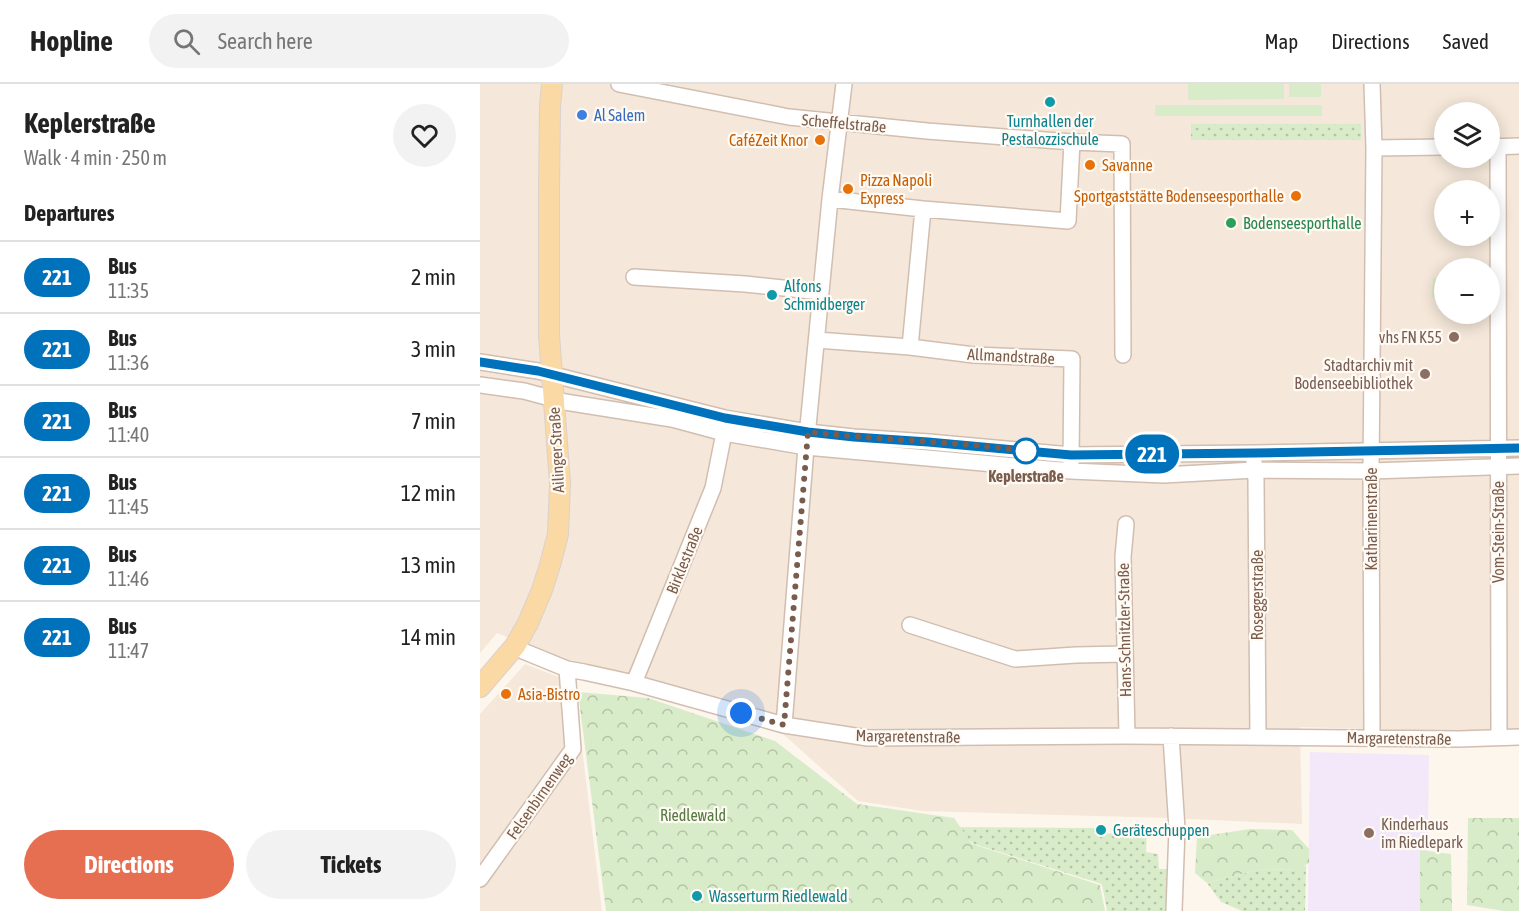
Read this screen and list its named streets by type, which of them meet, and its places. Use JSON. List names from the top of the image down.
{
  "streets": {
    "main road": ["Ailinger Straße"],
    "street": [
      "Scheffelstraße",
      "Allmandstraße",
      "Katharinenstraße",
      "Vom-Stein-Straße",
      "Birklestraße",
      "Roseggerstraße",
      "Hans-Schnitzler-Straße",
      "Margaretenstraße",
      "Felsenbirnenweg"
    ]
  },
  "crossings": [
    ["Ailinger Straße", "Margaretenstraße"],
    ["Katharinenstraße", "Margaretenstraße"],
    ["Vom-Stein-Straße", "Margaretenstraße"],
    ["Birklestraße", "Margaretenstraße"],
    ["Roseggerstraße", "Margaretenstraße"],
    ["Hans-Schnitzler-Straße", "Margaretenstraße"],
    ["Margaretenstraße", "Felsenbirnenweg"]
  ],
  "parks": ["Riedlewald"],
  "places": [
    "Turnhallen der Pestalozzischule",
    "Al Salem",
    "CaféZeit Knor",
    "Savanne",
    "Pizza Napoli Express",
    "Sportgaststätte Bodenseesporthalle",
    "Bodenseesporthalle",
    "Alfons Schmidberger",
    "vhs FN K55",
    "Stadtarchiv mit Bodenseebibliothek",
    "Keplerstraße",
    "Asia-Bistro",
    "Geräteschuppen",
    "Kinderhaus im Riedlepark",
    "Wasserturm Riedlewald"
  ],
  "lines": ["bus line 221"],
  "page": {
    "header": "Hopline",
    "search": "Search here",
    "nav": ["Map", "Directions", "Saved"],
    "heading": [
      ["Keplerstraße", "Walk · 4 min · 250 m"],
      "Departures"
    ],
    "on_map": "221",
    "map_buttons": ["+", "−"],
    "list": [
      {
        "mark": "221",
        "name": "Bus",
        "note": "11:35",
        "value": "2 min"
      },
      {
        "mark": "221",
        "name": "Bus",
        "note": "11:36",
        "value": "3 min"
      },
      {
        "mark": "221",
        "name": "Bus",
        "note": "11:40",
        "value": "7 min"
      },
      {
        "mark": "221",
        "name": "Bus",
        "note": "11:45",
        "value": "12 min"
      },
      {
        "mark": "221",
        "name": "Bus",
        "note": "11:46",
        "value": "13 min"
      },
      {
        "mark": "221",
        "name": "Bus",
        "note": "11:47",
        "value": "14 min"
      }
    ],
    "buttons": ["Directions", "Tickets"]
  }
}
